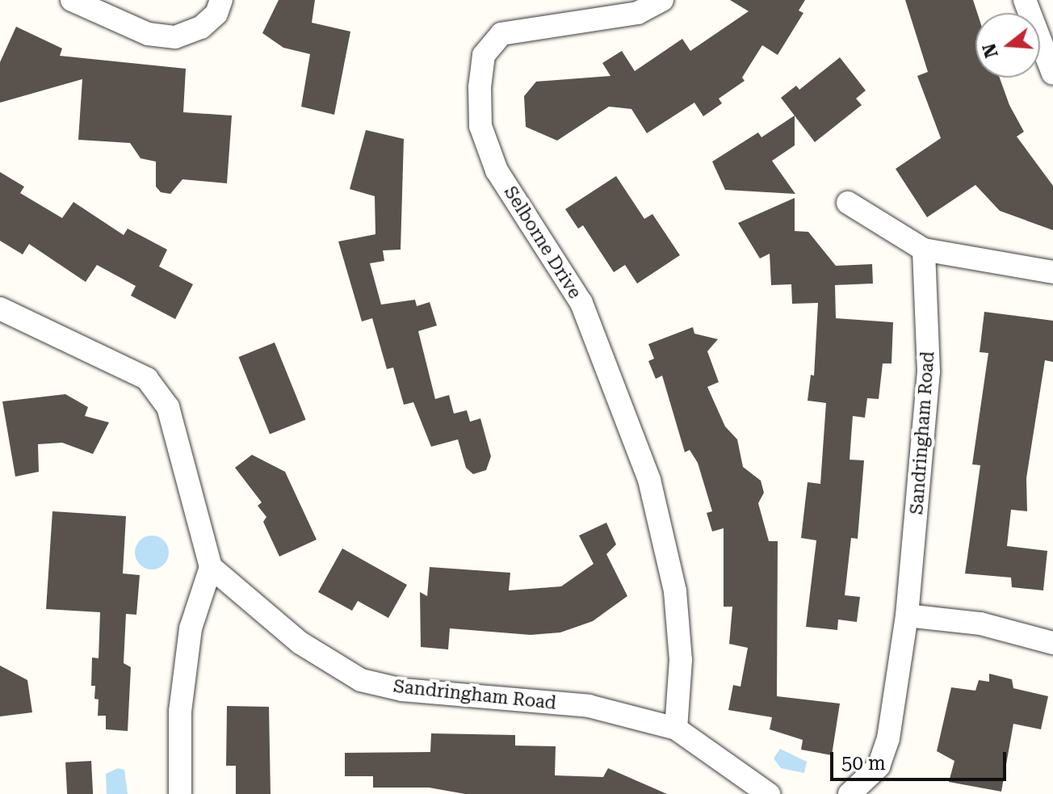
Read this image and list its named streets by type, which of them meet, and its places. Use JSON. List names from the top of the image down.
{
  "streets": {
    "street": ["Selborne Drive", "Sandringham Road"]
  },
  "crossings": [
    ["Selborne Drive", "Sandringham Road"]
  ],
  "scale_bar": "50 m",
  "north": "left"
}
